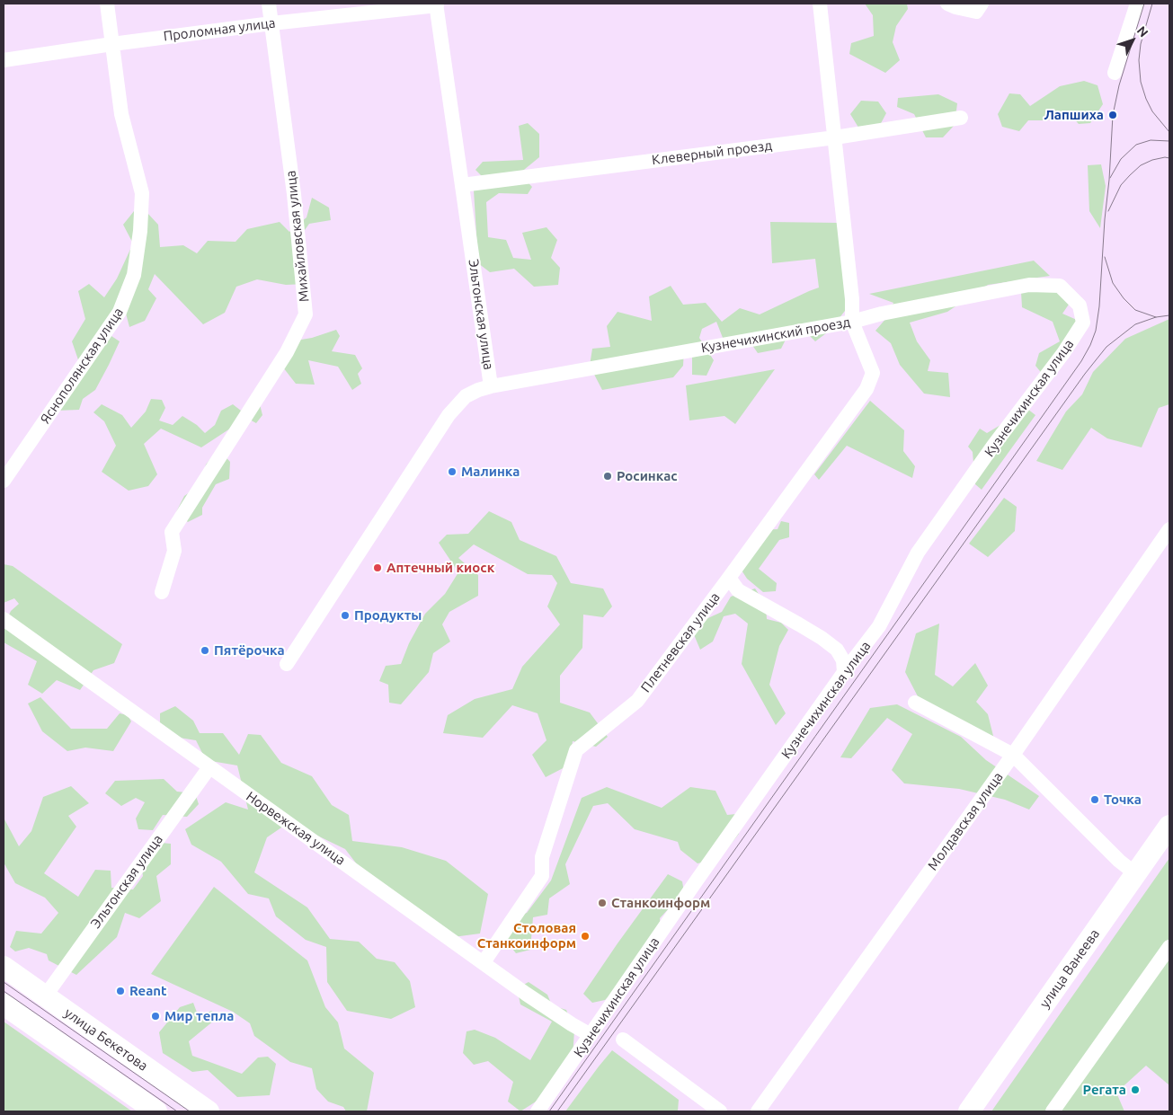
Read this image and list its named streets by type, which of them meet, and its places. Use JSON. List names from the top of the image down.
{
  "streets": {
    "main road": ["улица Ванеева", "улица Бекетова"],
    "street": [
      "Проломная улица",
      "Клеверный проезд",
      "Михайловская улица",
      "Эльтонская улица",
      "Кузнечихинский проезд",
      "Яснополянская улица",
      "Кузнечихинская улица",
      "Плетневская улица",
      "Молдавская улица",
      "Норвежская улица"
    ]
  },
  "crossings": [
    ["Проломная улица", "Михайловская улица"],
    ["Проломная улица", "Эльтонская улица"],
    ["Проломная улица", "Яснополянская улица"],
    ["Клеверный проезд", "Эльтонская улица"],
    ["Эльтонская улица", "Кузнечихинский проезд"],
    ["Эльтонская улица", "Норвежская улица"],
    ["Эльтонская улица", "улица Бекетова"],
    ["Кузнечихинский проезд", "Кузнечихинская улица"],
    ["Кузнечихинский проезд", "Плетневская улица"],
    ["Кузнечихинская улица", "Норвежская улица"],
    ["Плетневская улица", "Норвежская улица"]
  ],
  "places": [
    "Лапшиха",
    "Малинка",
    "Росинкас",
    "Аптечный киоск",
    "Продукты",
    "Пятёрочка",
    "Точка",
    "Станкоинформ",
    "Столовая Станкоинформ",
    "Reant",
    "Мир тепла",
    "Регата"
  ],
  "north": "top right"
}
